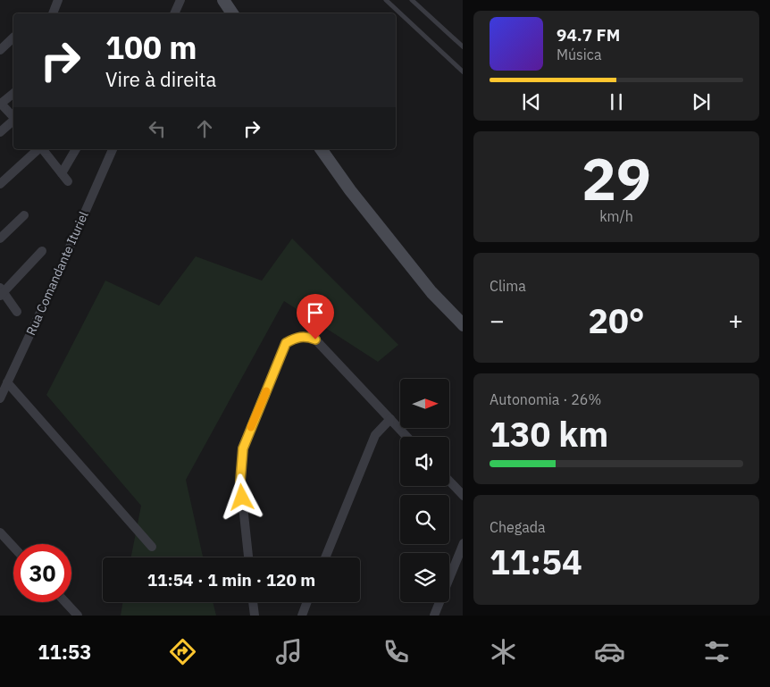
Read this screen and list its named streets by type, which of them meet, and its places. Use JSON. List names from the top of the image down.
{
  "streets": {
    "street": ["Rua Comandante Ituriel"]
  },
  "north": "right",
  "page": {
    "turn": ["100 m", "Vire à direita"],
    "song": ["94.7 FM", "Música"],
    "tile": [
      ["29", "km/h"],
      "Clima",
      ["Autonomia · 26%", "130 km"],
      ["Chegada", "11:54"]
    ],
    "heat": ["−", "20°", "+"],
    "limit": "30",
    "trip": "11:54 · 1 min · 120 m",
    "tabs": "11:53"
  }
}
